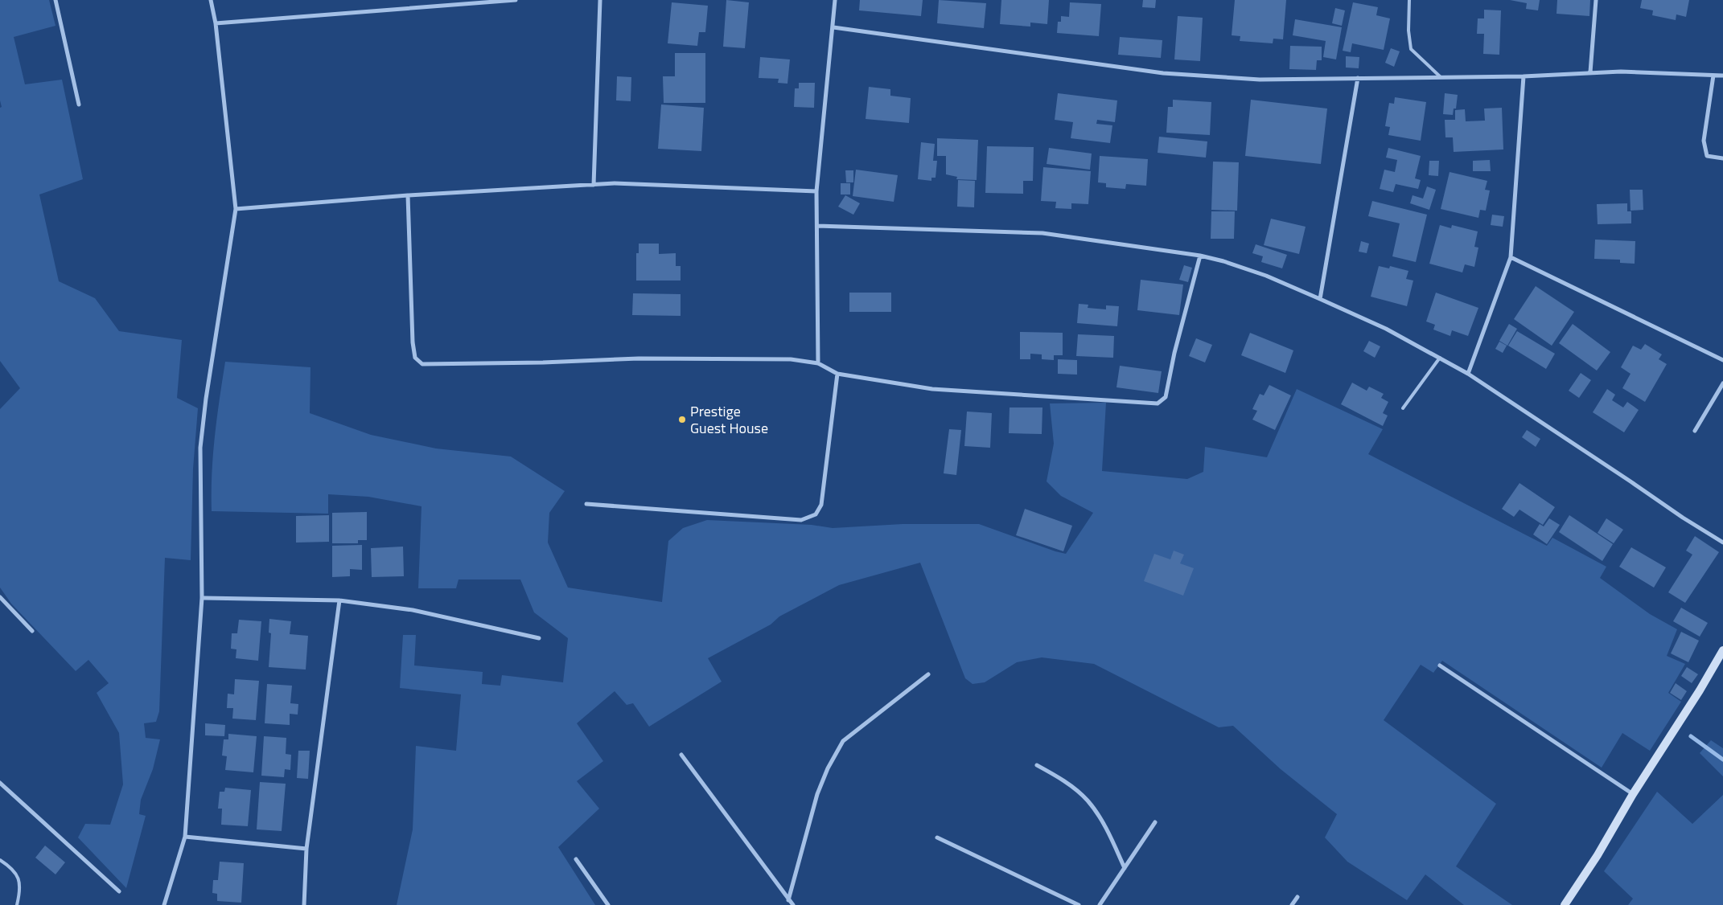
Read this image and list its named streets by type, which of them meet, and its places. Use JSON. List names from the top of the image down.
{
  "places": ["Prestige Guest House"]
}
